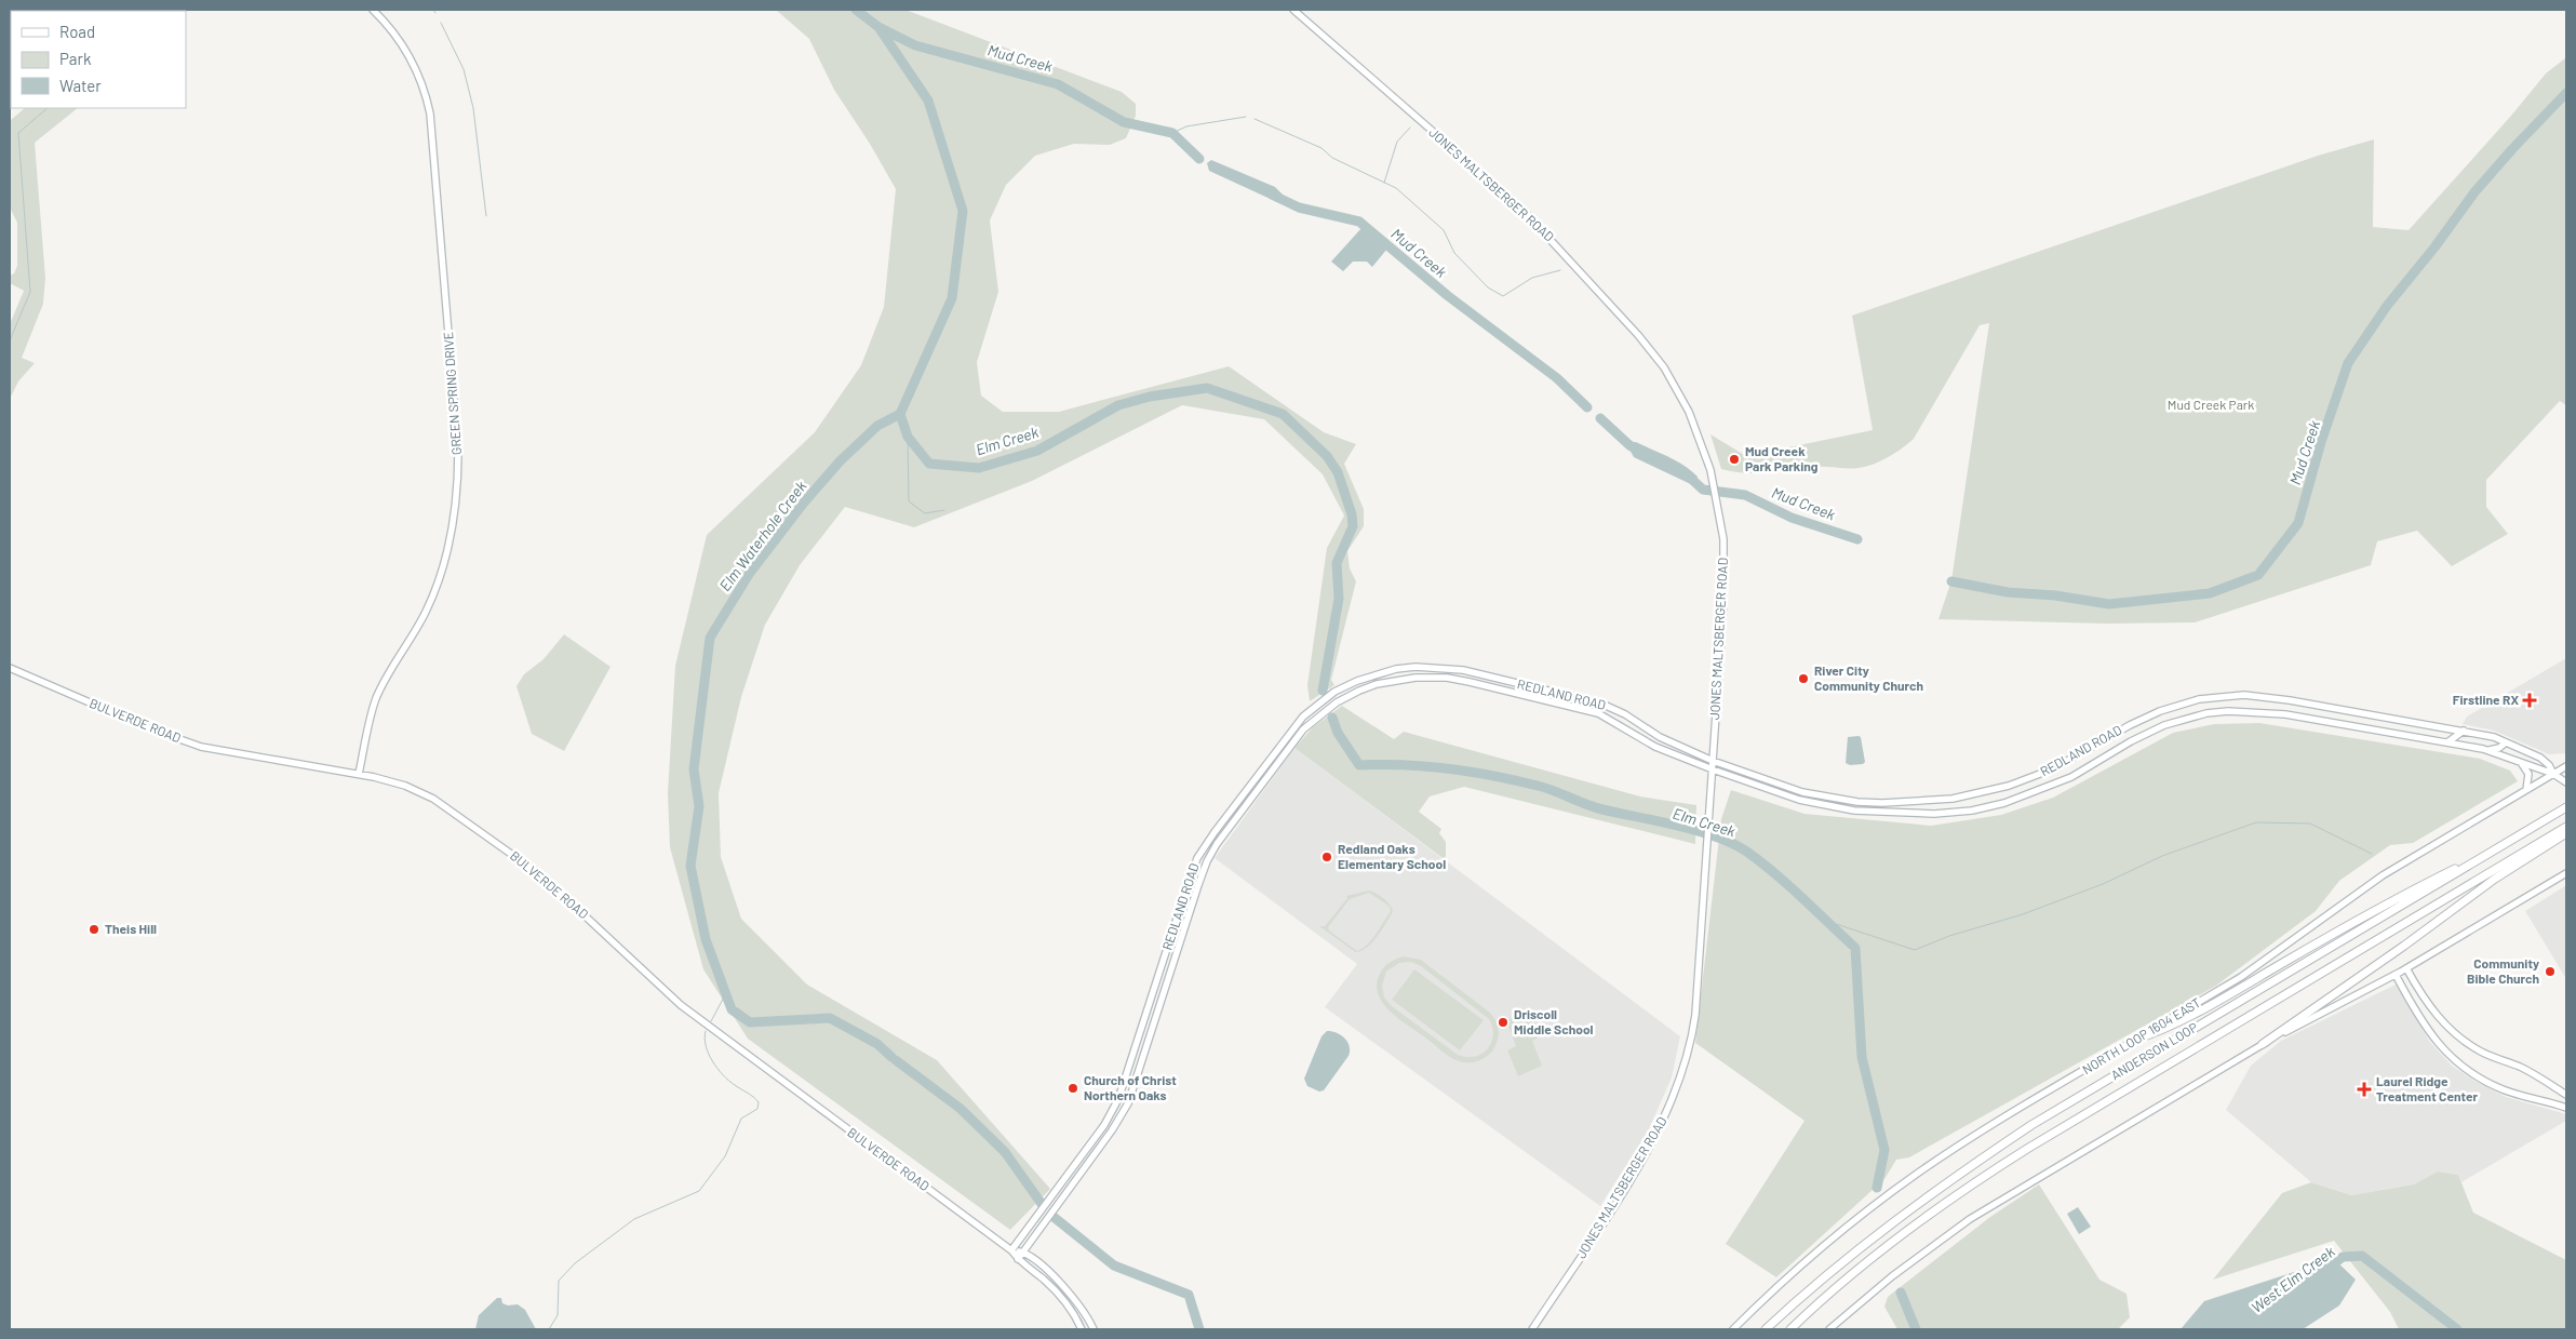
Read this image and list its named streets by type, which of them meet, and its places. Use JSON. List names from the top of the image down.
{
  "streets": {
    "highway": ["ANDERSON LOOP"],
    "main road": [
      "JONES MALTSBERGER ROAD",
      "GREEN SPRING DRIVE",
      "REDLAND ROAD",
      "BULVERDE ROAD",
      "NORTH LOOP 1604 EAST"
    ]
  },
  "crossings": [
    ["JONES MALTSBERGER ROAD", "REDLAND ROAD"],
    ["GREEN SPRING DRIVE", "BULVERDE ROAD"],
    ["REDLAND ROAD", "BULVERDE ROAD"],
    ["REDLAND ROAD", "NORTH LOOP 1604 EAST"]
  ],
  "water": [
    "Mud Creek",
    "Elm Creek",
    "Elm Waterhole Creek",
    "West Elm Creek"
  ],
  "parks": ["Mud Creek Park"],
  "places": {
    "other": [
      "Mud Creek Park Parking",
      "River City Community Church",
      "Redland Oaks Elementary School",
      "Theis Hill",
      "Community Bible Church",
      "Driscoll Middle School",
      "Church of Christ Northern Oaks"
    ],
    "health": ["Firstline RX", "Laurel Ridge Treatment Center"]
  },
  "legend": ["Road", "Park", "Water"]
}
